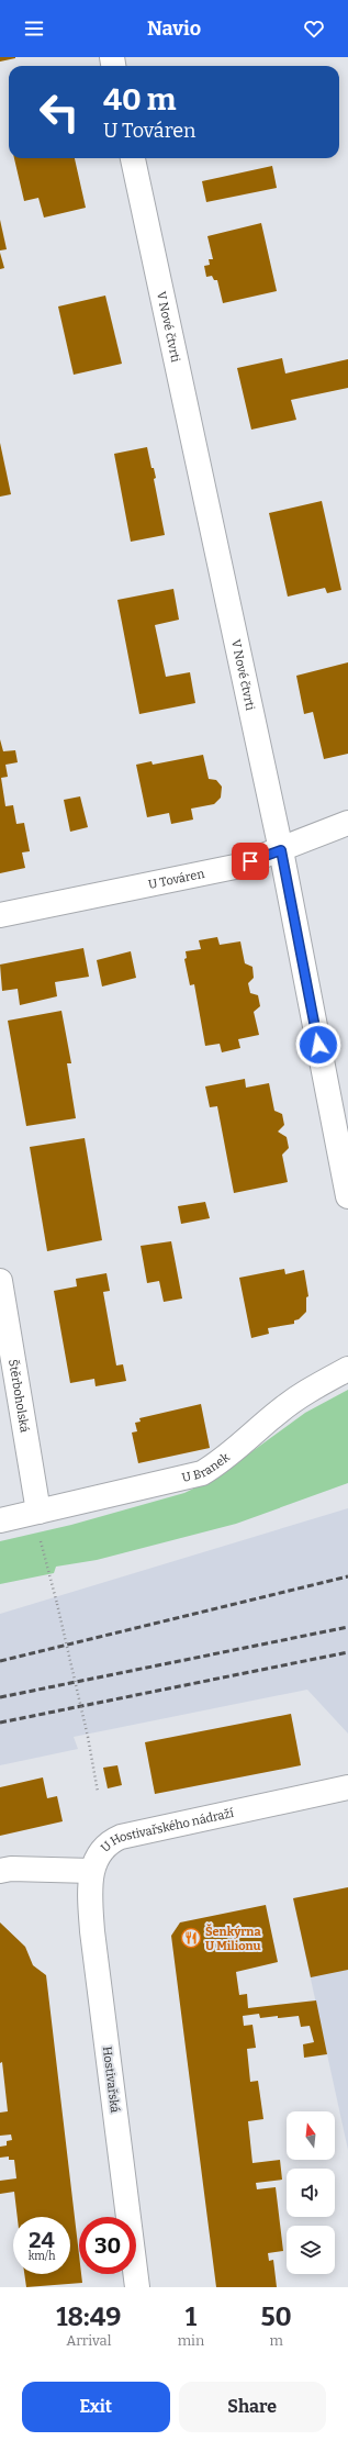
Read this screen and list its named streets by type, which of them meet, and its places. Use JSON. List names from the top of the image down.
{
  "streets": {
    "street": [
      "V Nové čtvrti",
      "U Továren",
      "Štěrboholská",
      "U Branek",
      "U Hostivařského nádraží",
      "Hostivařská"
    ]
  },
  "crossings": [
    ["V Nové čtvrti", "U Továren"],
    ["Štěrboholská", "U Branek"],
    ["U Hostivařského nádraží", "Hostivařská"]
  ],
  "places": {
    "restaurant": ["Šenkýrna U Milionu"]
  },
  "north": "top",
  "page": {
    "header": "Navio",
    "turn": ["40 m", "U Továren"],
    "speed": "24 km/h",
    "limit": "30",
    "eta": [
      "18:49",
      "Arrival",
      "1",
      "min",
      "50",
      "m"
    ],
    "buttons": ["Exit", "Share"]
  }
}
